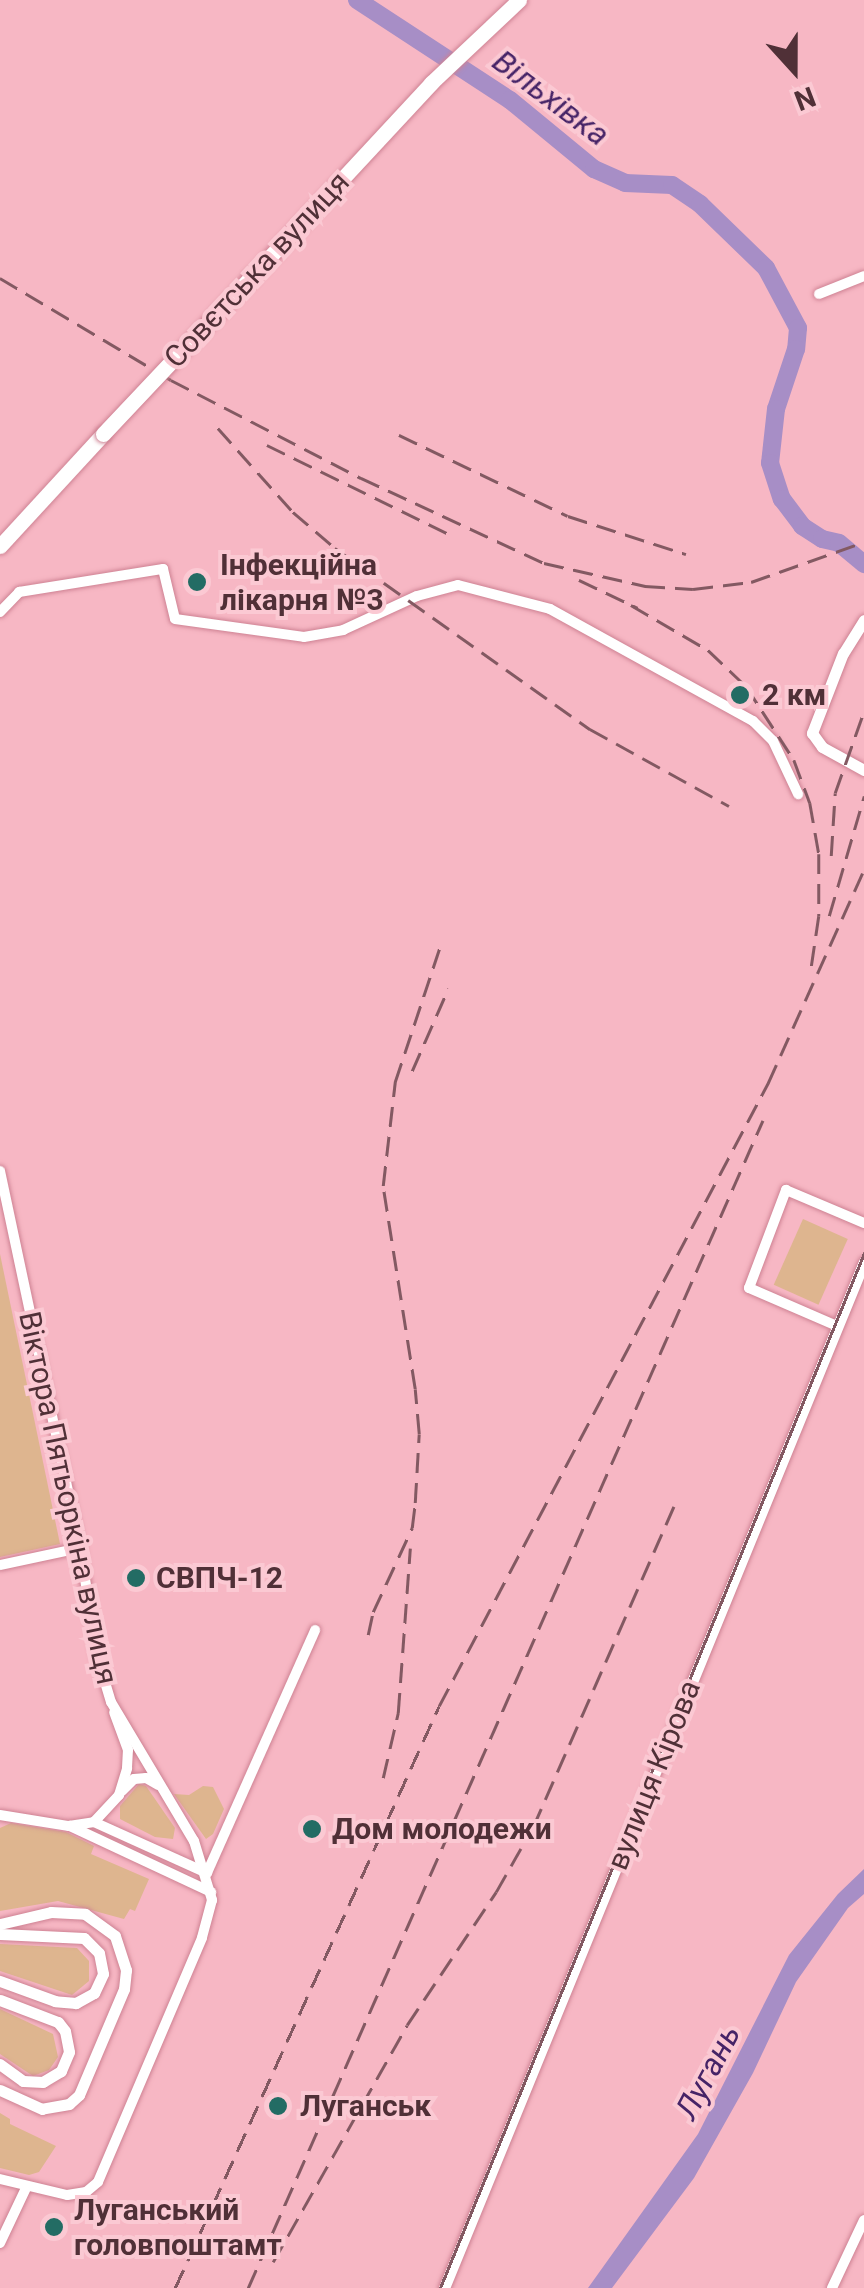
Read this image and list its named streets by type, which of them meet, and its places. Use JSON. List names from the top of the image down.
{
  "streets": {
    "main road": ["Совєтська вулиця"],
    "street": ["Віктора Пятьоркіна вулиця", "вулиця Кірова"]
  },
  "water": ["Вільхівка", "Лугань"],
  "places": [
    "Інфекційна лікарня №3",
    "2 км",
    "СВПЧ-12",
    "Дом молодежи",
    "Луганськ",
    "Луганський головпоштамт"
  ],
  "north": "bottom"
}
